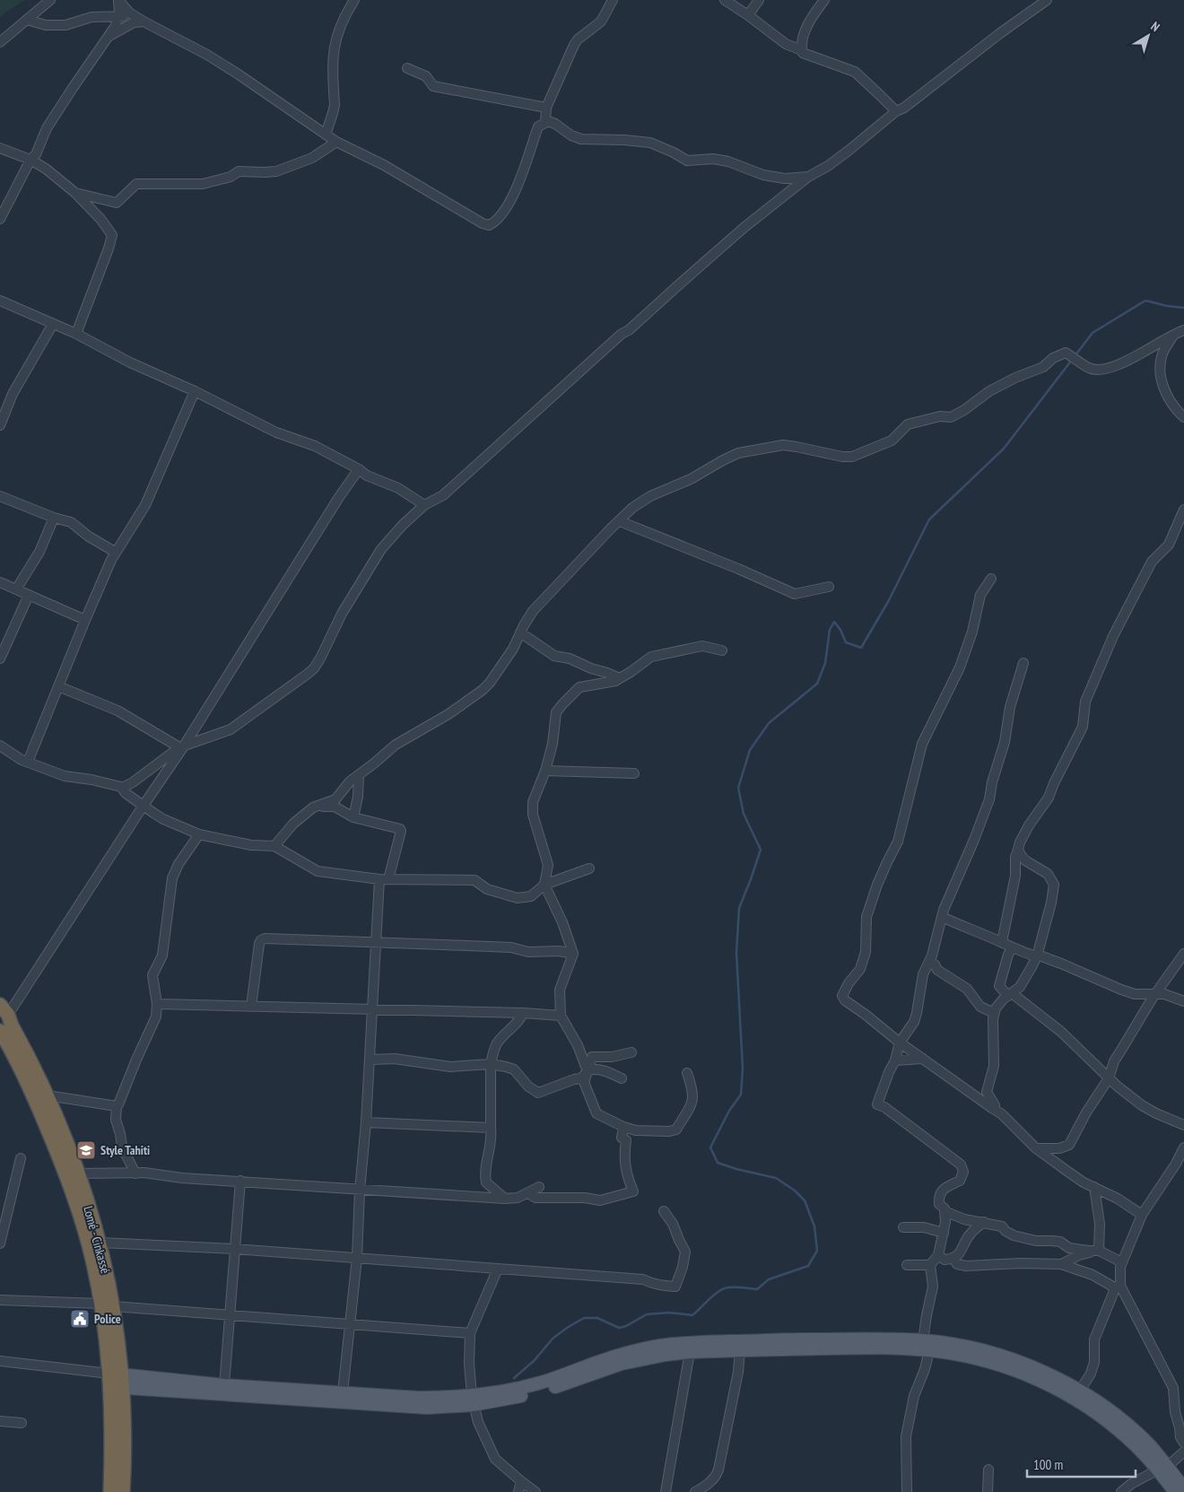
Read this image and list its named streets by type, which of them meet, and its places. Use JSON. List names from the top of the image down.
{
  "streets": {
    "highway": ["Lomé - Cinkassé"]
  },
  "places": {
    "school or university": ["Style Tahiti"],
    "public building": ["Police"]
  },
  "scale_bar": "100 m",
  "north": "top right"
}
